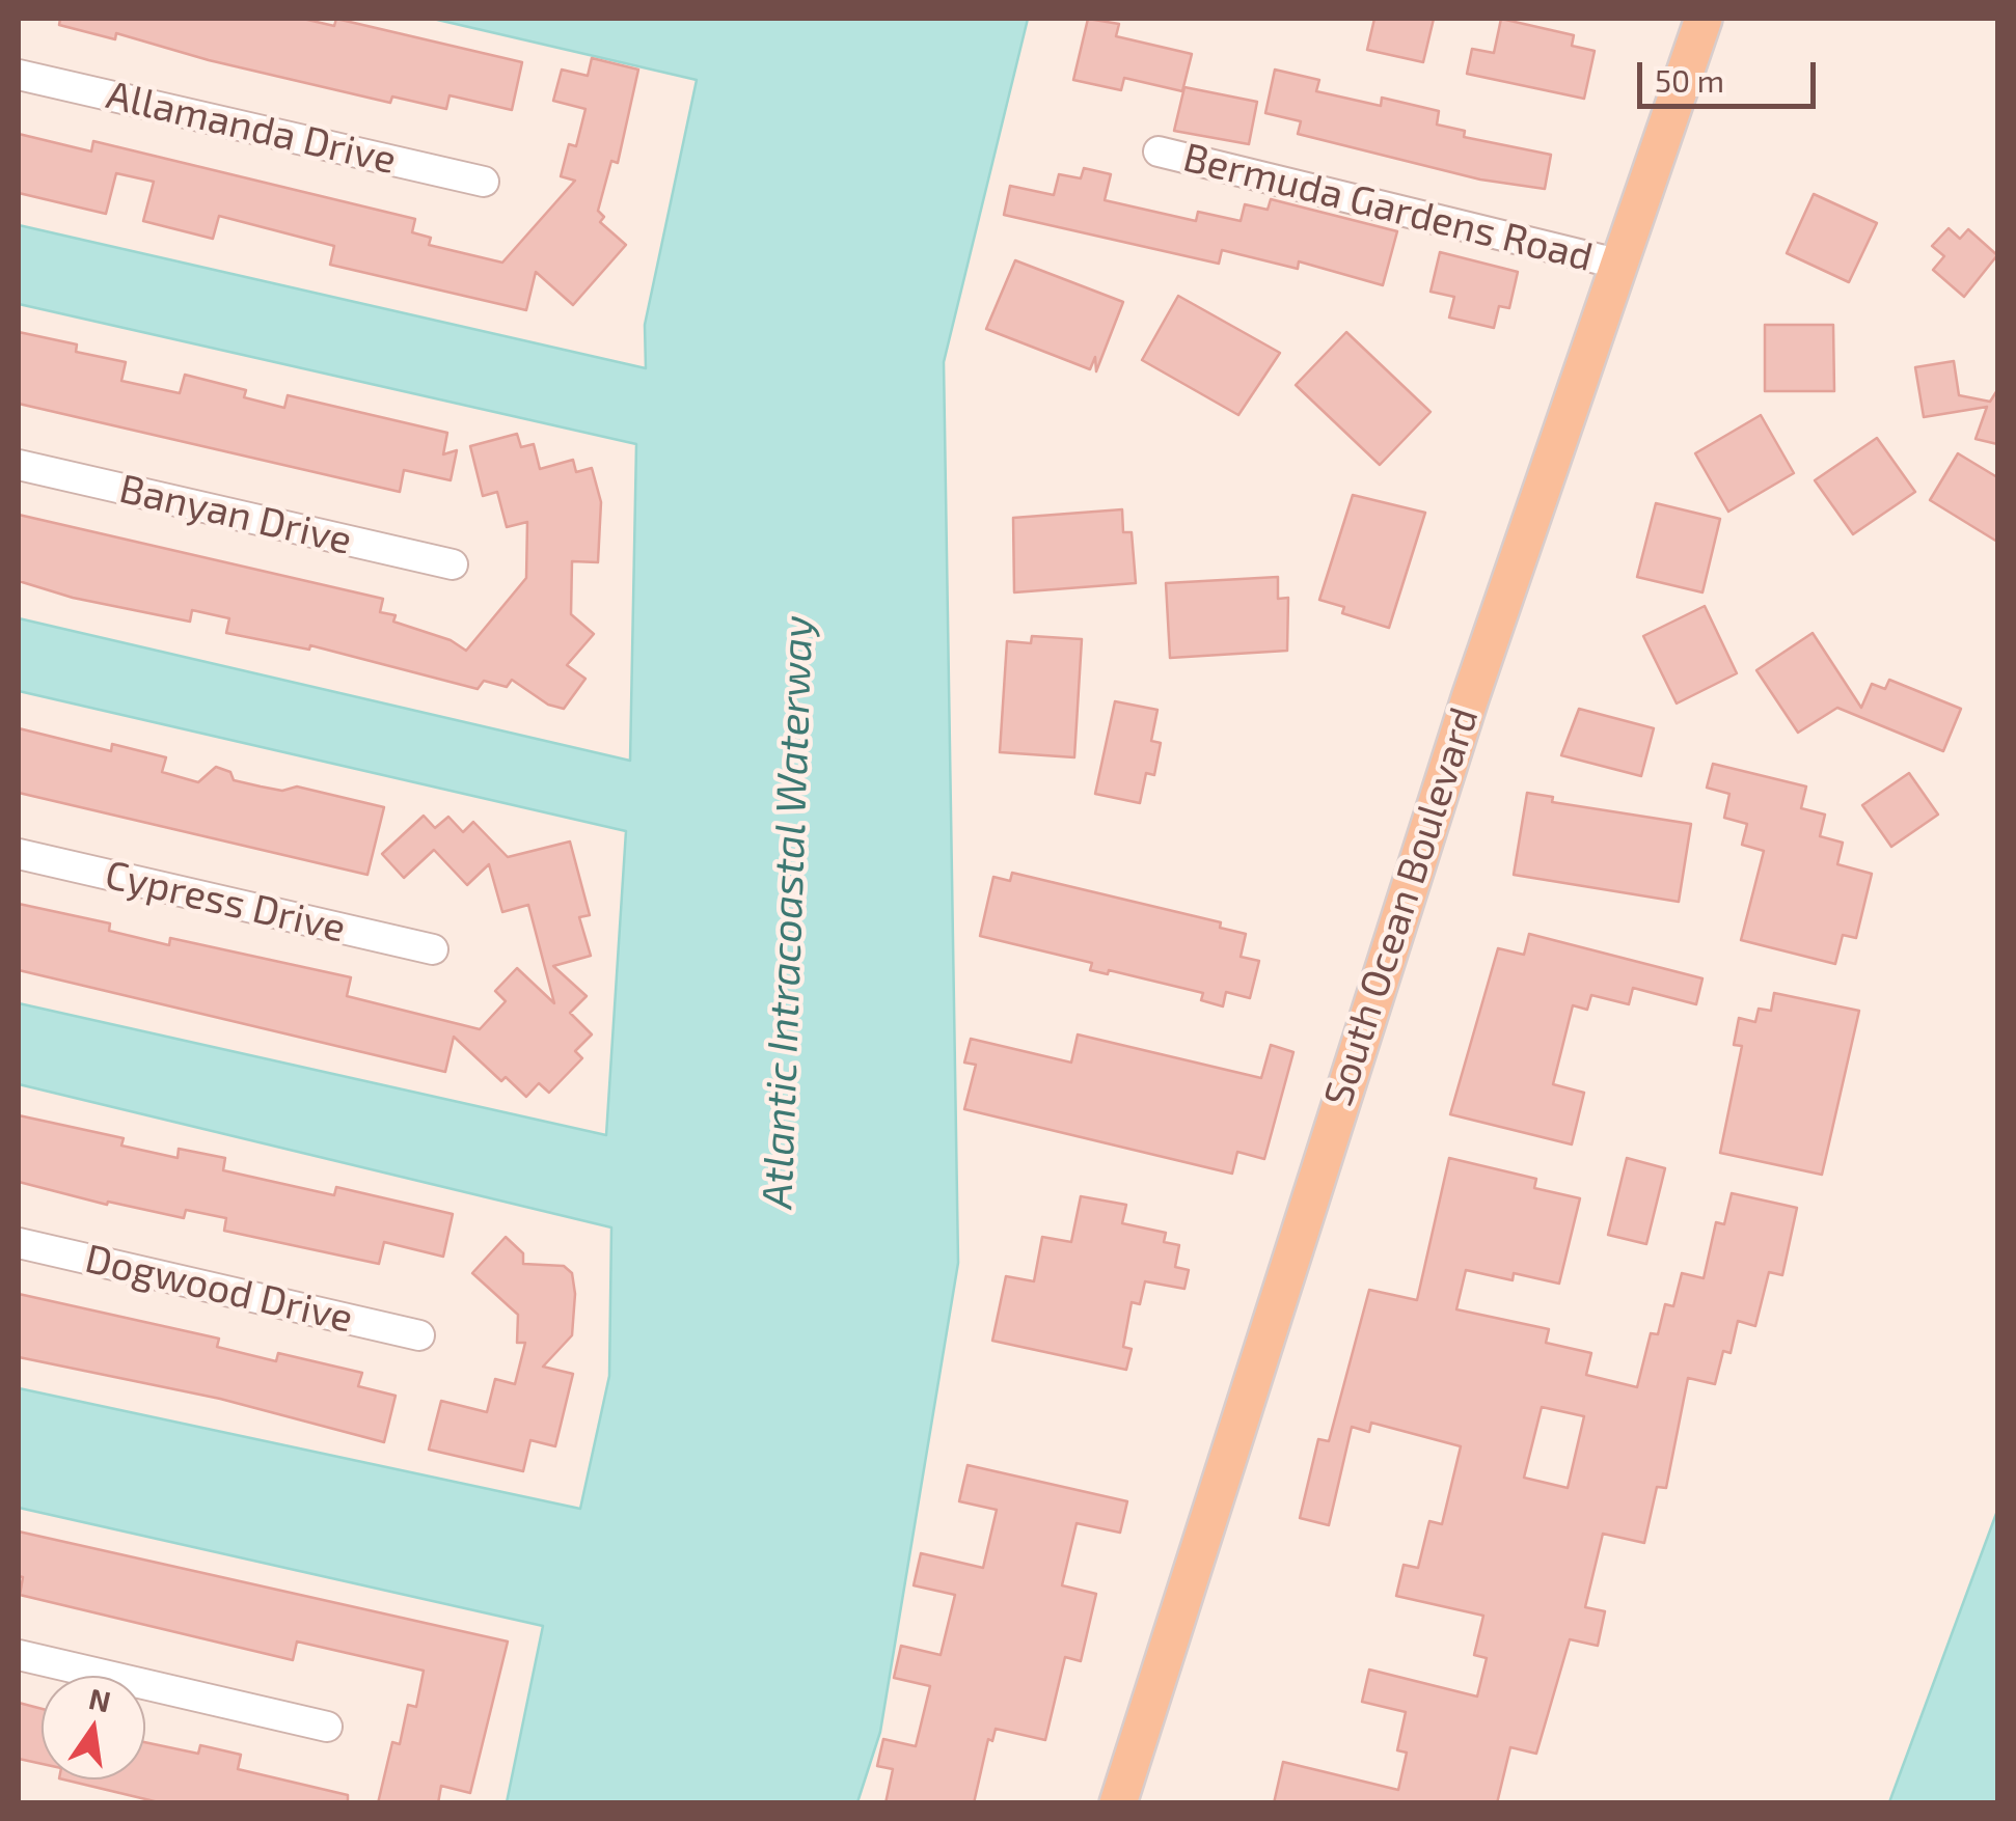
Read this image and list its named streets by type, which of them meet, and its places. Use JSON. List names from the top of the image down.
{
  "streets": {
    "main road": ["South Ocean Boulevard"],
    "street": [
      "Allamanda Drive",
      "Bermuda Gardens Road",
      "Banyan Drive",
      "Cypress Drive",
      "Dogwood Drive"
    ]
  },
  "crossings": [
    ["Bermuda Gardens Road", "South Ocean Boulevard"]
  ],
  "water": ["Atlantic Intracoastal Waterway"],
  "scale_bar": "50 m",
  "north": "top"
}
